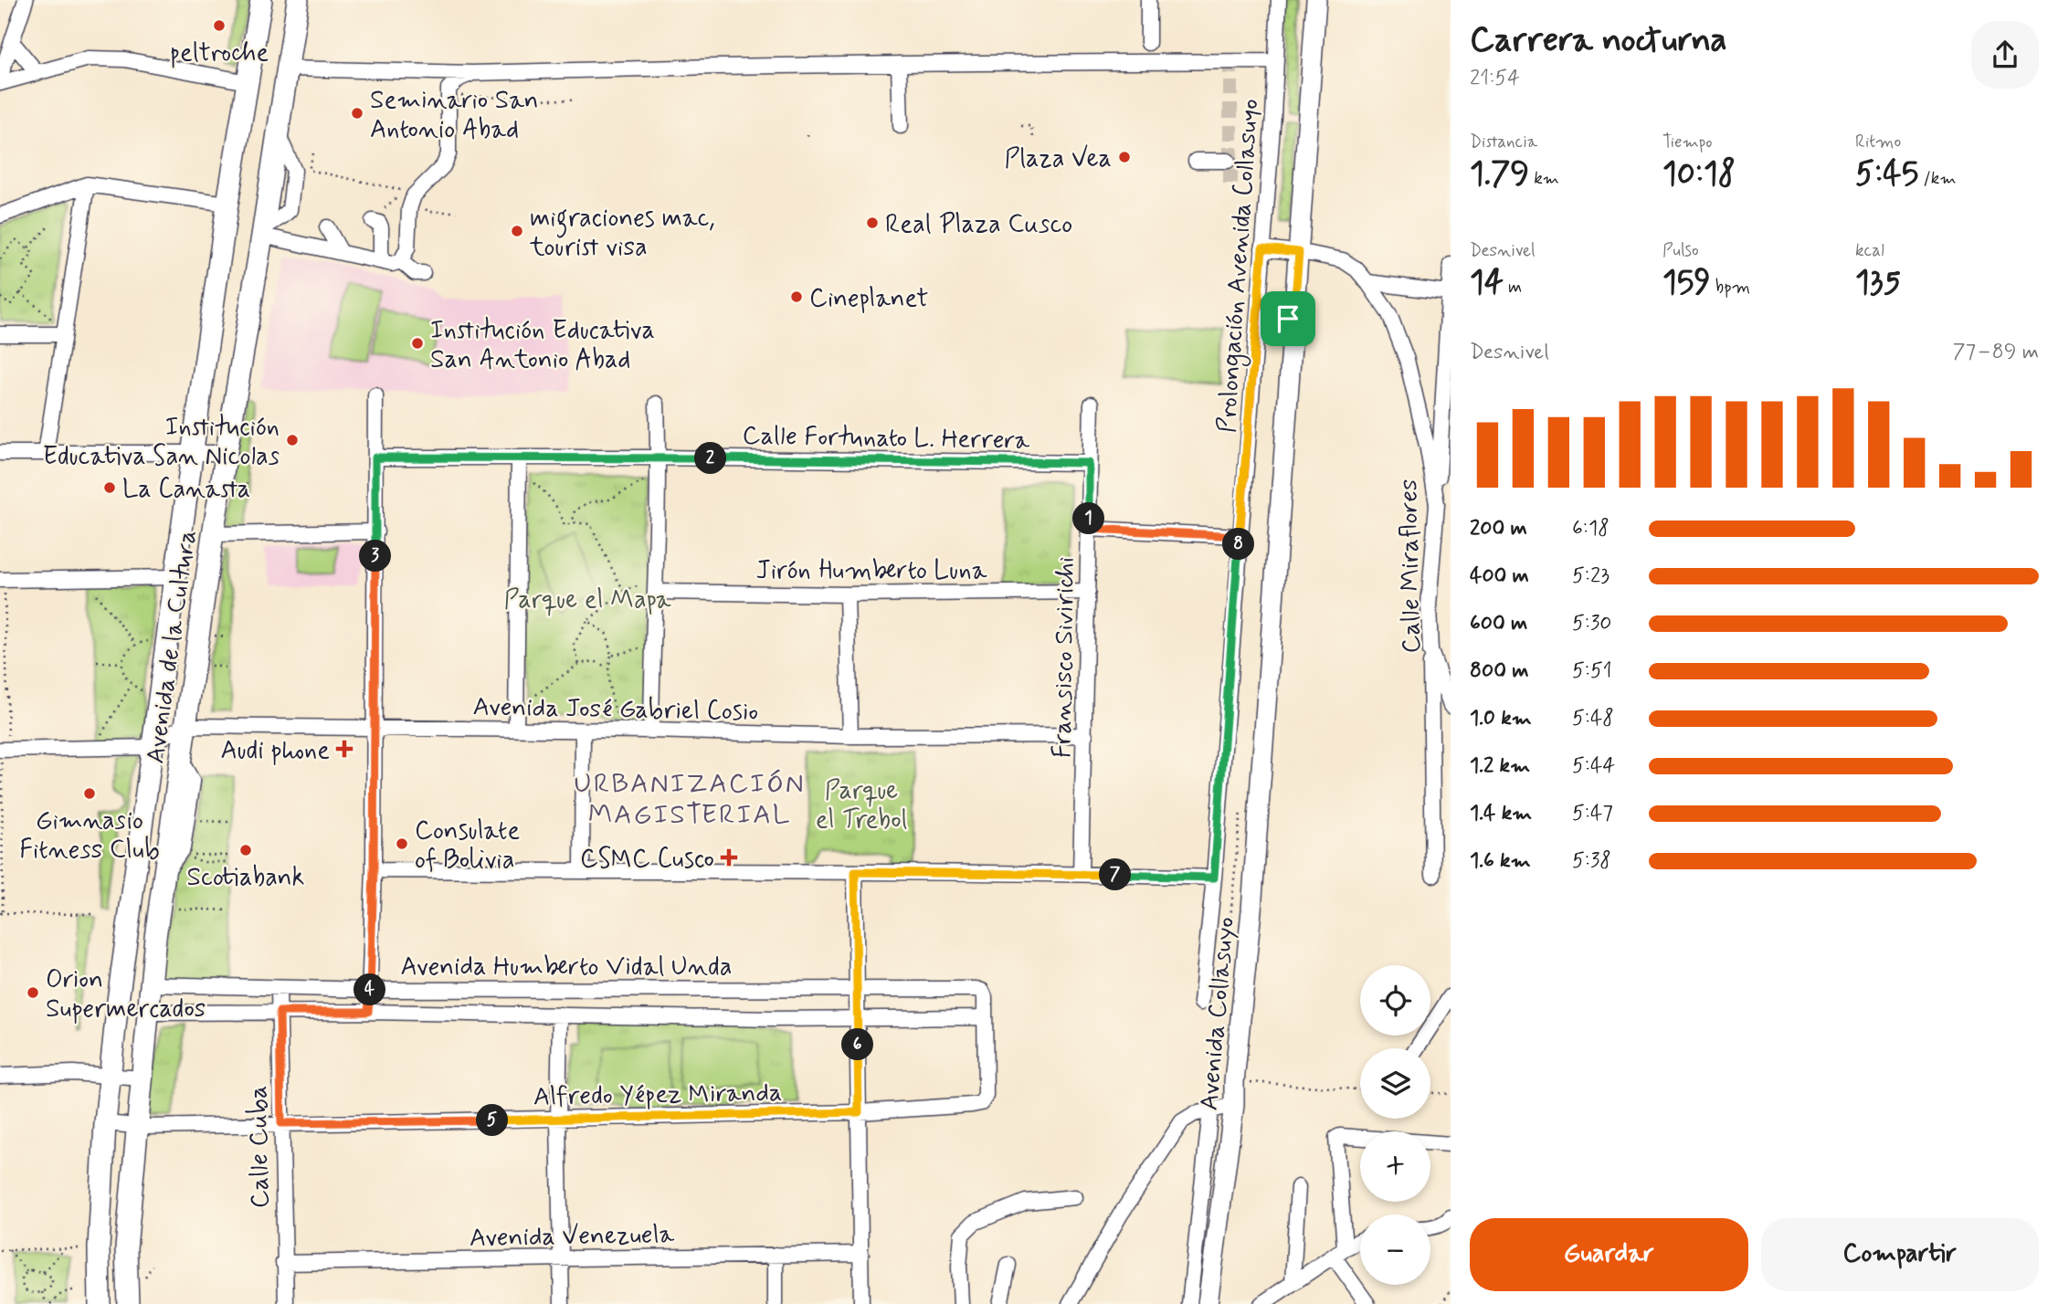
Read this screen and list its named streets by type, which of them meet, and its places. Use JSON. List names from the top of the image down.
{
  "streets": {
    "highway": ["Avenida de la Cultura"],
    "main road": ["Avenida Collasuyo"],
    "street": [
      "Prolongación Avenida Collasuyo",
      "Calle Fortunato L. Herrera",
      "Calle Miraflores",
      "Jirón Humberto Luna",
      "Fransisco Sivirichi",
      "Avenida José Gabriel Cosio",
      "Avenida Humberto Vidal Unda",
      "Alfredo Yépez Miranda",
      "Calle Cuba",
      "Avenida Venezuela"
    ]
  },
  "crossings": [
    ["Prolongación Avenida Collasuyo", "Calle Miraflores"],
    ["Calle Fortunato L. Herrera", "Fransisco Sivirichi"],
    ["Calle Miraflores", "Avenida Collasuyo"],
    ["Jirón Humberto Luna", "Fransisco Sivirichi"],
    ["Avenida de la Cultura", "Avenida José Gabriel Cosio"],
    ["Avenida de la Cultura", "Avenida Humberto Vidal Unda"],
    ["Avenida de la Cultura", "Alfredo Yépez Miranda"],
    ["Fransisco Sivirichi", "Avenida José Gabriel Cosio"],
    ["Avenida Humberto Vidal Unda", "Alfredo Yépez Miranda"],
    ["Avenida Humberto Vidal Unda", "Calle Cuba"],
    ["Alfredo Yépez Miranda", "Calle Cuba"],
    ["Calle Cuba", "Avenida Venezuela"]
  ],
  "districts": ["URBANIZACIÓN MAGISTERIAL"],
  "parks": ["Parque el Mapa", "Parque el Trebol"],
  "places": {
    "other": [
      "peltroche",
      "Seminario San Antonio Abad",
      "Plaza Vea",
      "Real Plaza Cusco",
      "migraciones mac, tourist visa",
      "Cineplanet",
      "Institución Educativa San Antonio Abad",
      "Institución Educativa San Nicolas",
      "La Canasta",
      "Gimnasio Fitness Club",
      "Consulate of Bolivia",
      "Scotiabank",
      "Orion Supermercados"
    ],
    "health": ["Audi phone", "CSMC Cusco"]
  },
  "page": {
    "heading": ["Carrera nocturna", "21:54"],
    "stats": [
      ["Distancia", "1.79 km"],
      ["Tiempo", "10:18"],
      ["Ritmo", "5:45 /km"],
      ["Desnivel", "14 m"],
      ["Pulso", "159 bpm"],
      ["kcal", "135"]
    ],
    "chart": ["Desnivel", "77–89 m"],
    "pins": [
      "2",
      "1",
      "8",
      "3",
      "7",
      "4",
      "6",
      "5"
    ],
    "list": [
      {
        "name": "200 m",
        "note": "6:18"
      },
      {
        "name": "400 m",
        "note": "5:23"
      },
      {
        "name": "600 m",
        "note": "5:30"
      },
      {
        "name": "800 m",
        "note": "5:51"
      },
      {
        "name": "1.0 km",
        "note": "5:48"
      },
      {
        "name": "1.2 km",
        "note": "5:44"
      },
      {
        "name": "1.4 km",
        "note": "5:47"
      },
      {
        "name": "1.6 km",
        "note": "5:38"
      }
    ],
    "map_buttons": ["+", "−"],
    "buttons": ["Guardar", "Compartir"]
  }
}
